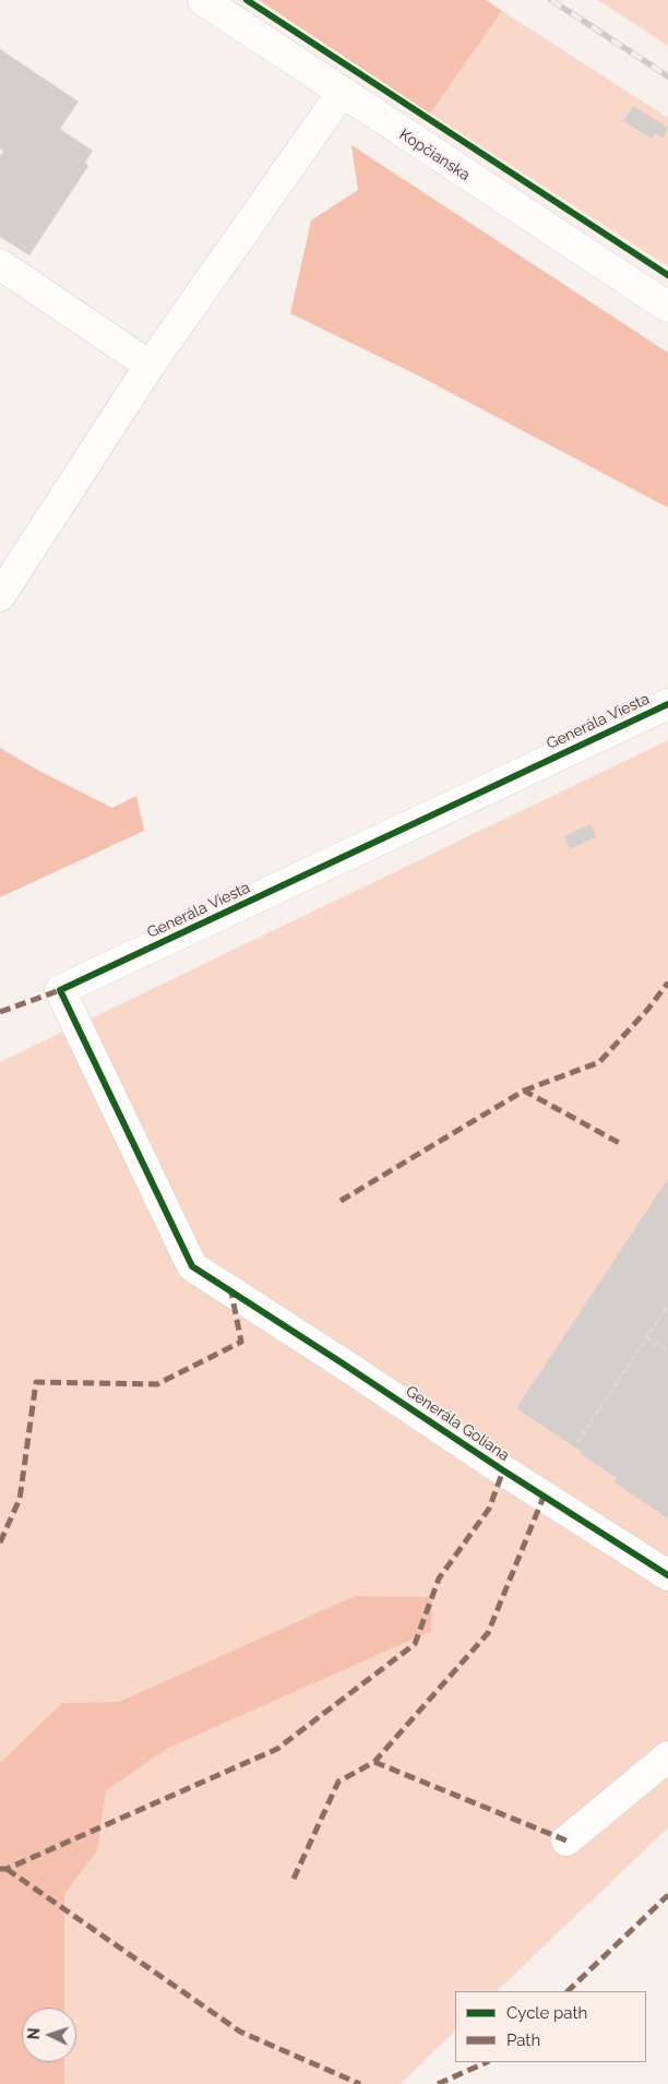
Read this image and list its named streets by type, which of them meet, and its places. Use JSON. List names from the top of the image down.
{
  "streets": {
    "street": ["Kopčianska", "Generála Viesta", "Generála Goliana"]
  },
  "crossings": [
    ["Generála Viesta", "Generála Goliana"]
  ],
  "legend": ["Cycle path", "Path"],
  "north": "left"
}
